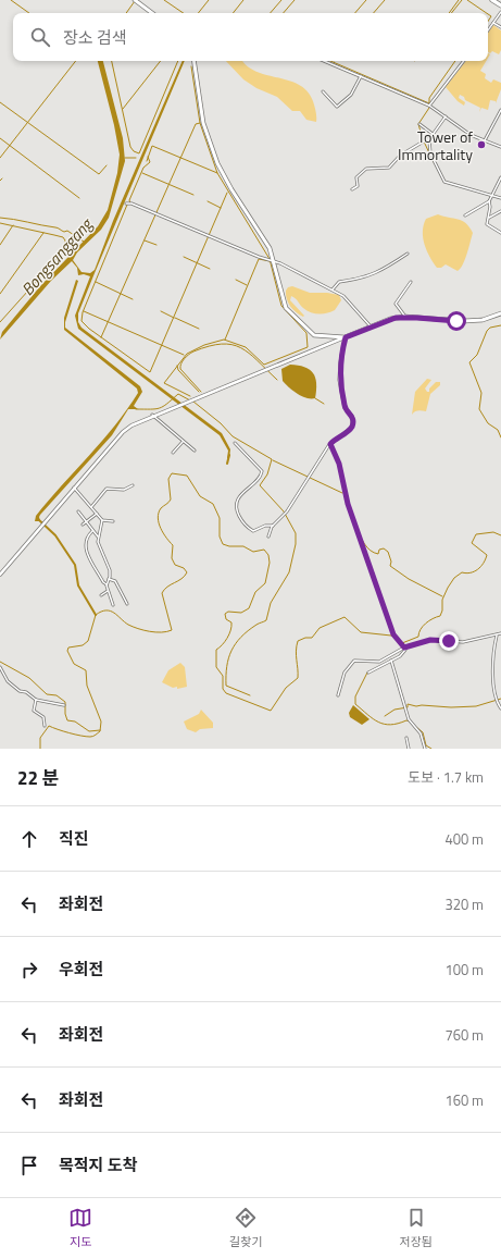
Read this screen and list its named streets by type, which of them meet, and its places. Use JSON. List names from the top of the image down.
{
  "water": ["Bongsanggang"],
  "places": ["Tower of Immortality"],
  "page": {
    "search": "장소 검색",
    "heading": ["22 분", "도보 · 1.7 km"],
    "list": [
      ["직진", "400 m"],
      ["좌회전", "320 m"],
      ["우회전", "100 m"],
      ["좌회전", "760 m"],
      ["좌회전", "160 m"],
      "목적지 도착"
    ],
    "nav": ["지도", "길찾기", "저장됨"]
  }
}
